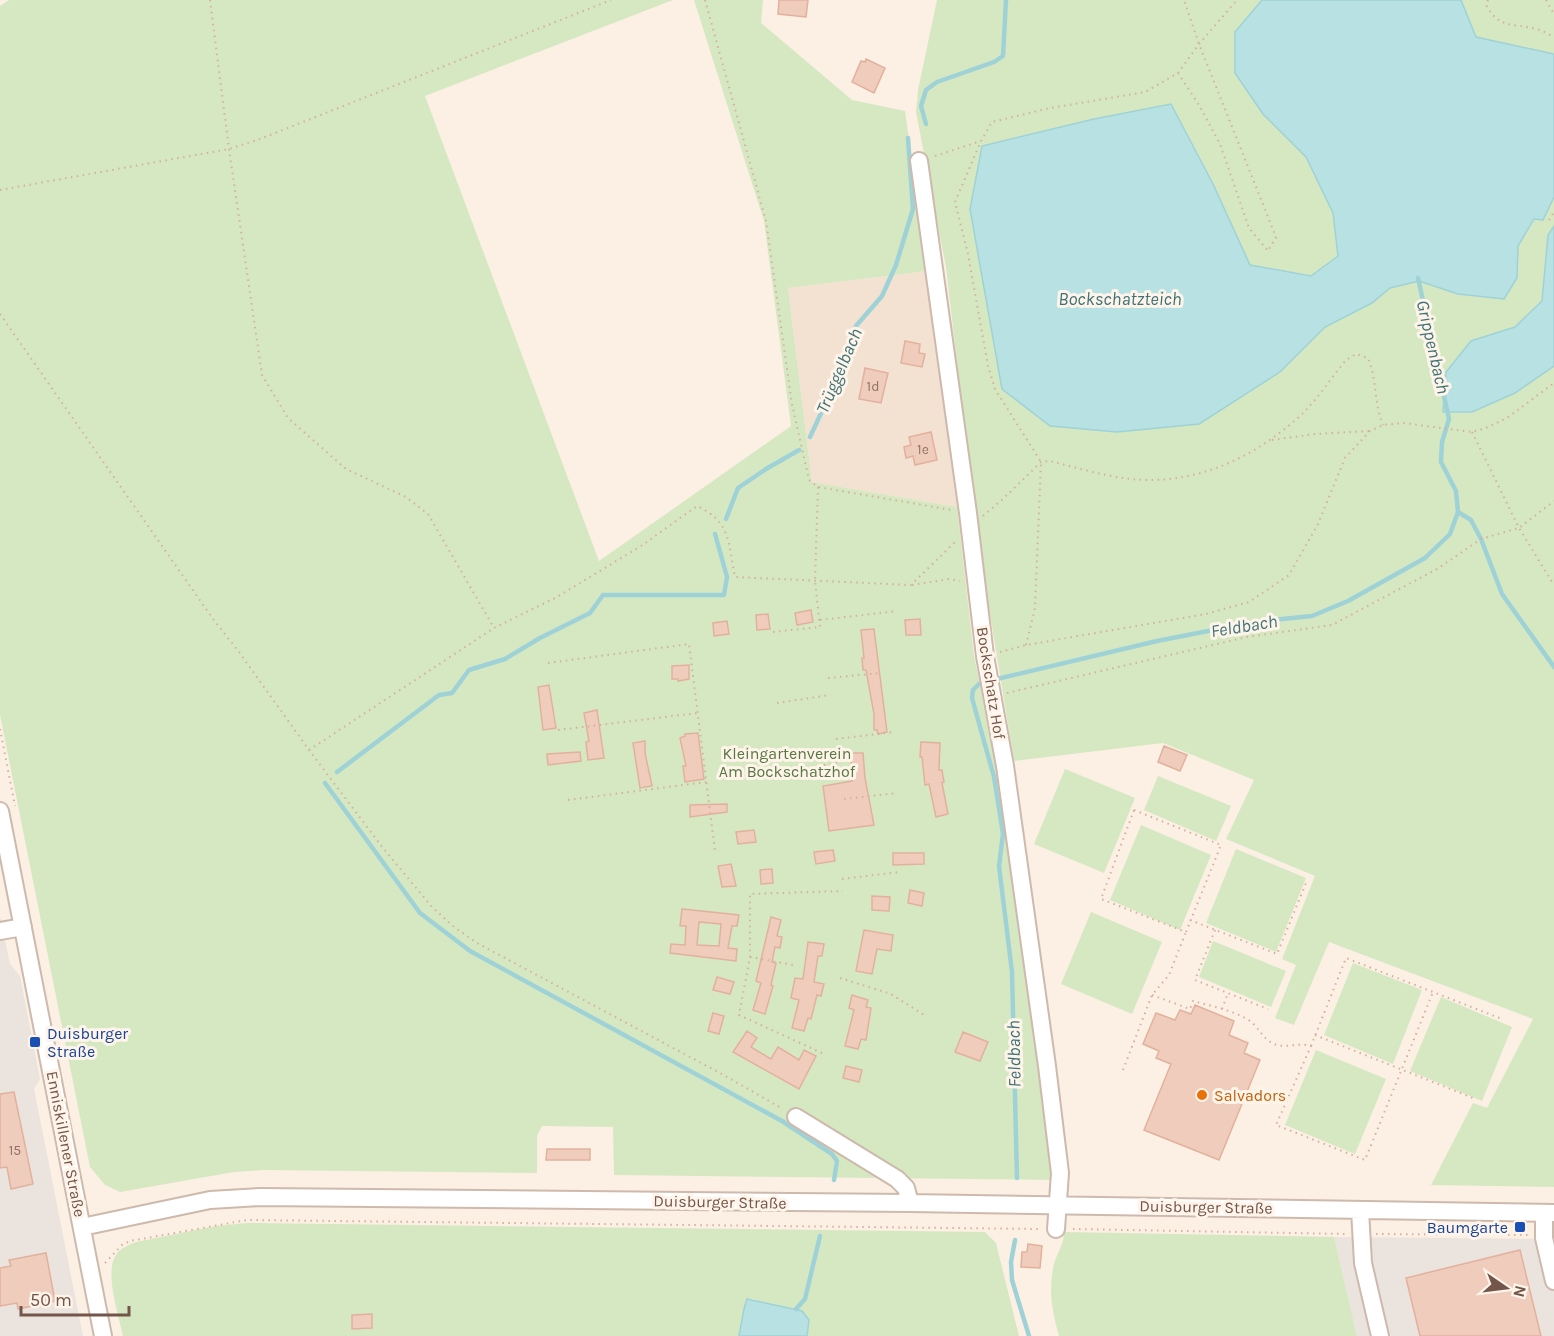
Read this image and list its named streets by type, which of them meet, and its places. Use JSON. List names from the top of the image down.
{
  "streets": {
    "street": ["Bockschatz Hof", "Enniskillener Straße", "Duisburger Straße"]
  },
  "crossings": [
    ["Bockschatz Hof", "Duisburger Straße"],
    ["Enniskillener Straße", "Duisburger Straße"]
  ],
  "water": [
    "Bockschatzteich",
    "Grippenbach",
    "Trüggelbach",
    "Feldbach"
  ],
  "parks": ["Kleingartenverein Am Bockschatzhof"],
  "places": {
    "transit": ["Duisburger Straße", "Baumgarte"],
    "other": ["Salvadors"]
  },
  "house_numbers": ["1d", "1e", "15"],
  "scale_bar": "50 m",
  "north": "right"
}
